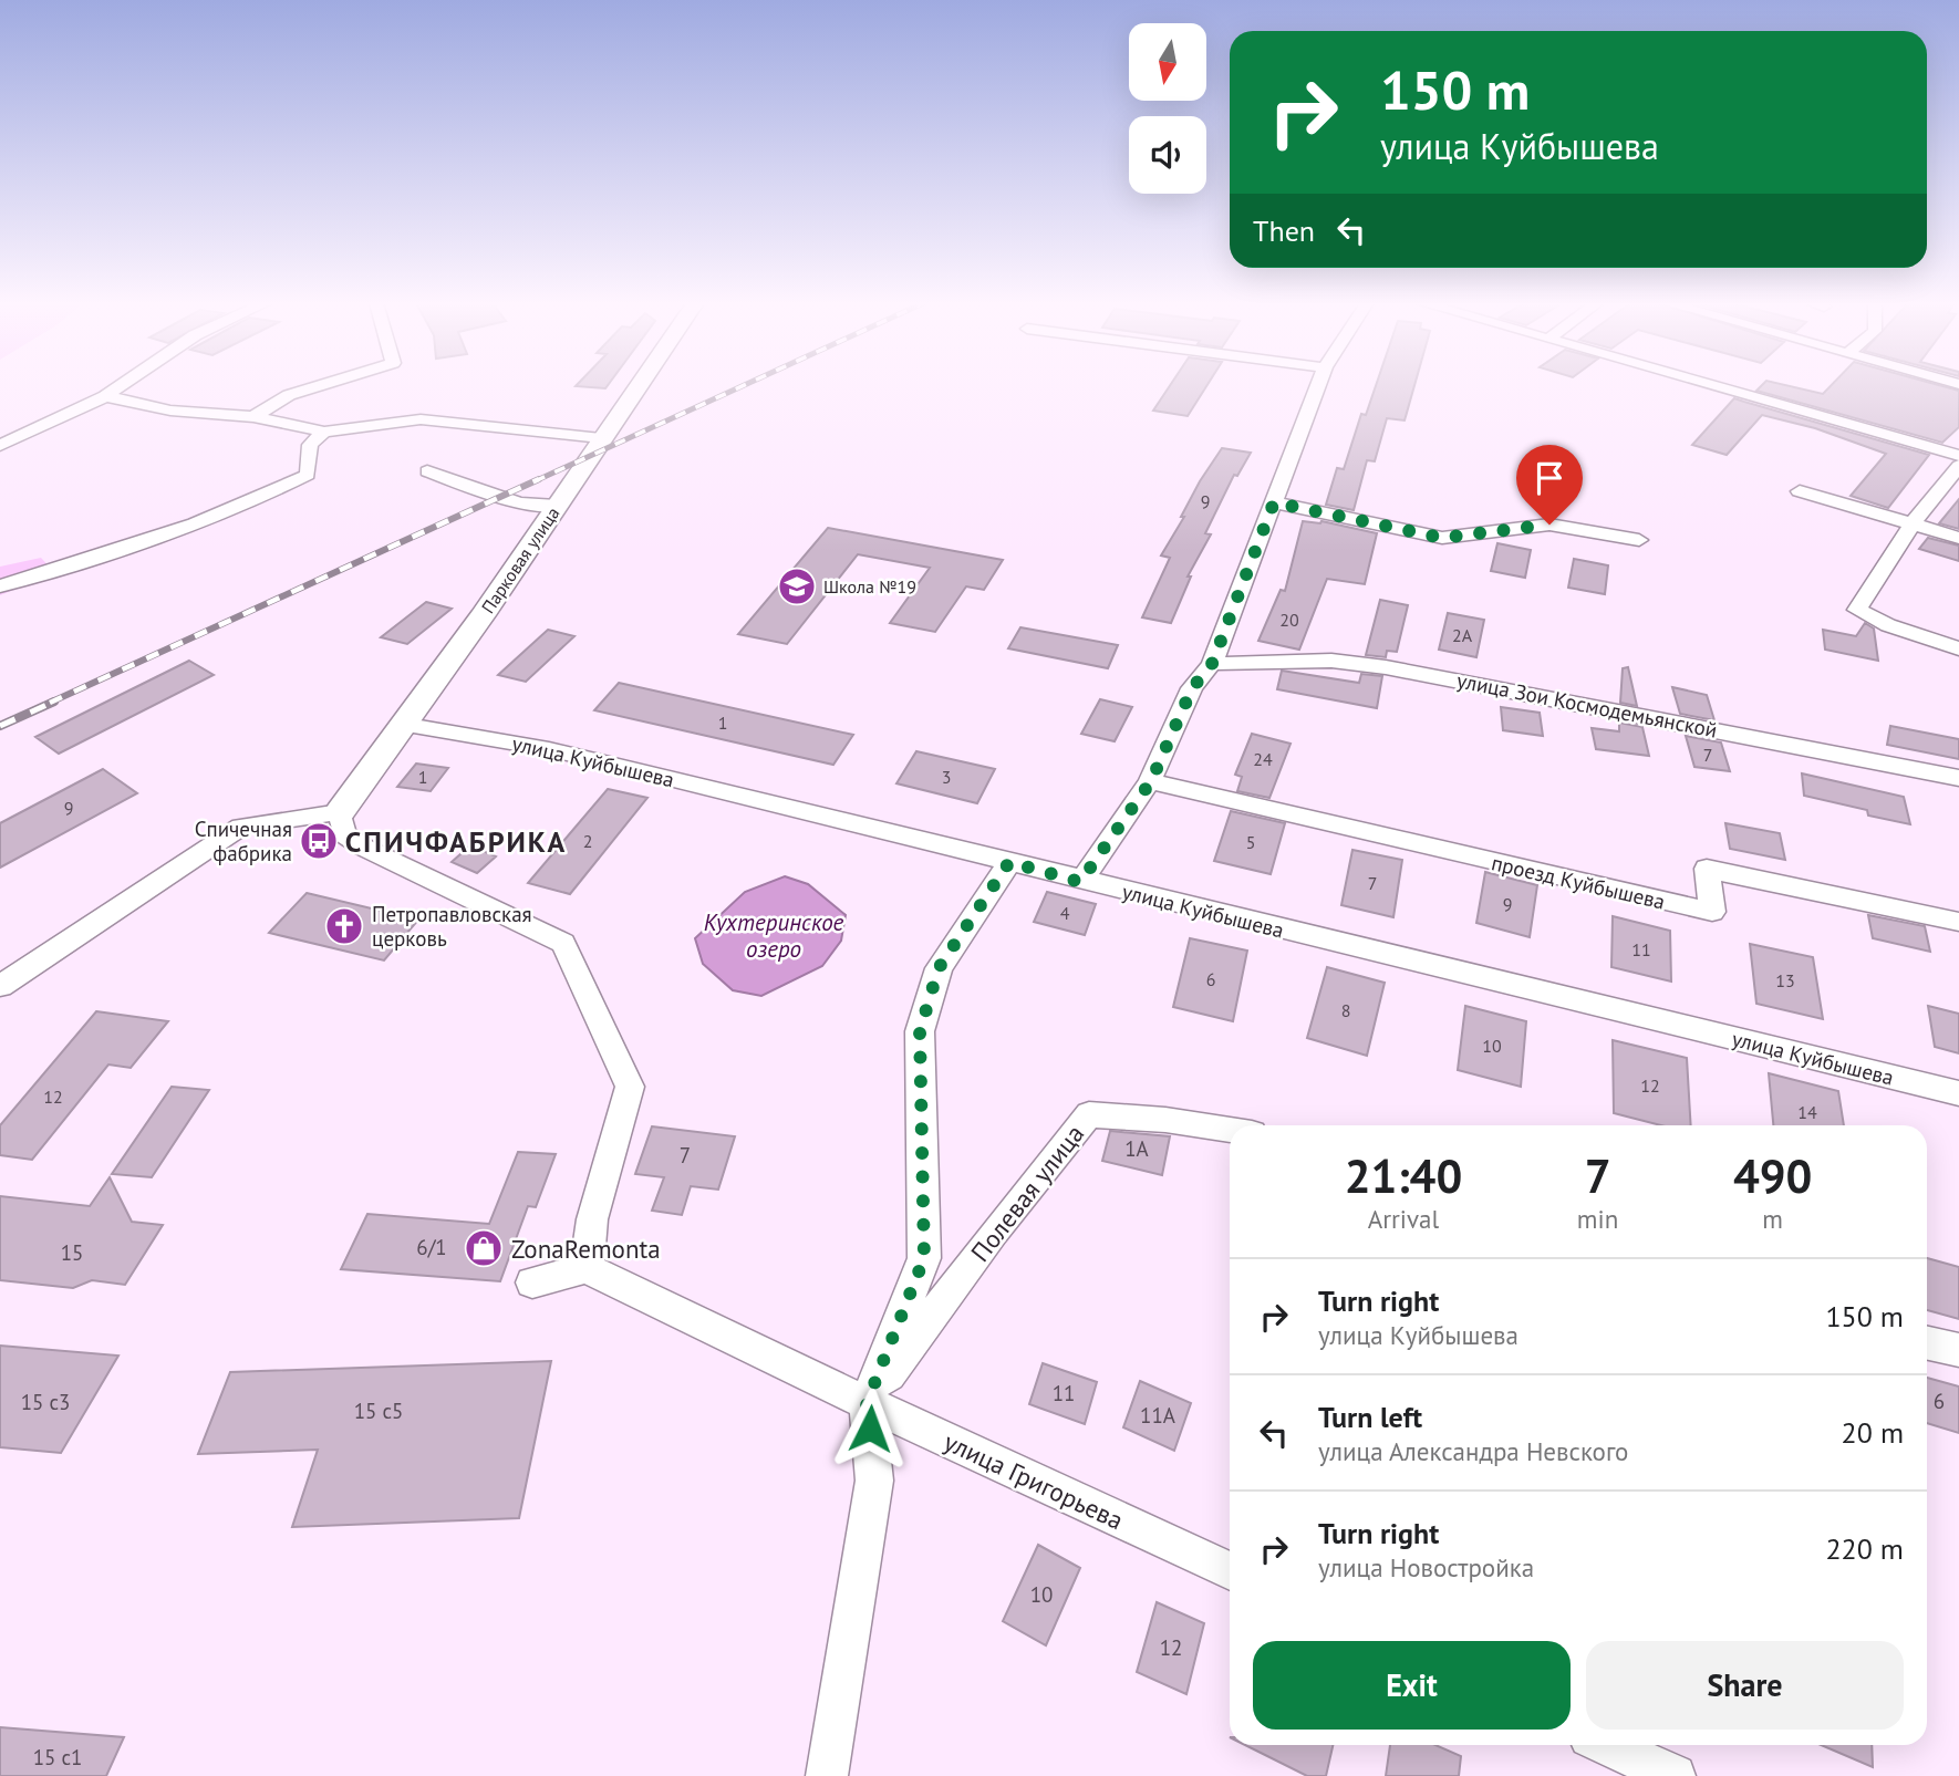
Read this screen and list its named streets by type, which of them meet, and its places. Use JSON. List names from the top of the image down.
{
  "streets": {
    "street": [
      "Парковая улица",
      "улица Зои Космодемьянской",
      "улица Куйбышева",
      "проезд Куйбышева",
      "Полевая улица",
      "улица Григорьева"
    ]
  },
  "crossings": [
    ["Парковая улица", "улица Куйбышева"],
    ["Полевая улица", "улица Григорьева"]
  ],
  "districts": ["СПИЧФАБРИКА"],
  "water": ["Кухтеринское озеро"],
  "places": {
    "school or university": ["Школа №19"],
    "bus stop": ["Спичечная фабрика"],
    "church": ["Петропавловская церковь"],
    "shop": ["ZonaRemonta"]
  },
  "house_numbers": [
    "9",
    "20",
    "2А",
    "1",
    "7",
    "24",
    "1",
    "3",
    "9",
    "2",
    "5",
    "7",
    "9",
    "4",
    "11",
    "6",
    "13",
    "8",
    "10",
    "12",
    "12",
    "14",
    "1А",
    "7",
    "6/1",
    "15",
    "11",
    "6",
    "15 с3",
    "15 с5",
    "11А",
    "10",
    "12",
    "15 с1"
  ],
  "north": "bottom",
  "page": {
    "turn": ["150 m", "улица Куйбышева"],
    "then": "Then",
    "eta": [
      "21:40",
      "Arrival",
      "7",
      "min",
      "490",
      "m"
    ],
    "list": [
      {
        "name": "Turn right",
        "note": "улица Куйбышева",
        "value": "150 m"
      },
      {
        "name": "Turn left",
        "note": "улица Александра Невского",
        "value": "20 m"
      },
      {
        "name": "Turn right",
        "note": "улица Новостройка",
        "value": "220 m"
      }
    ],
    "buttons": ["Exit", "Share"]
  }
}
